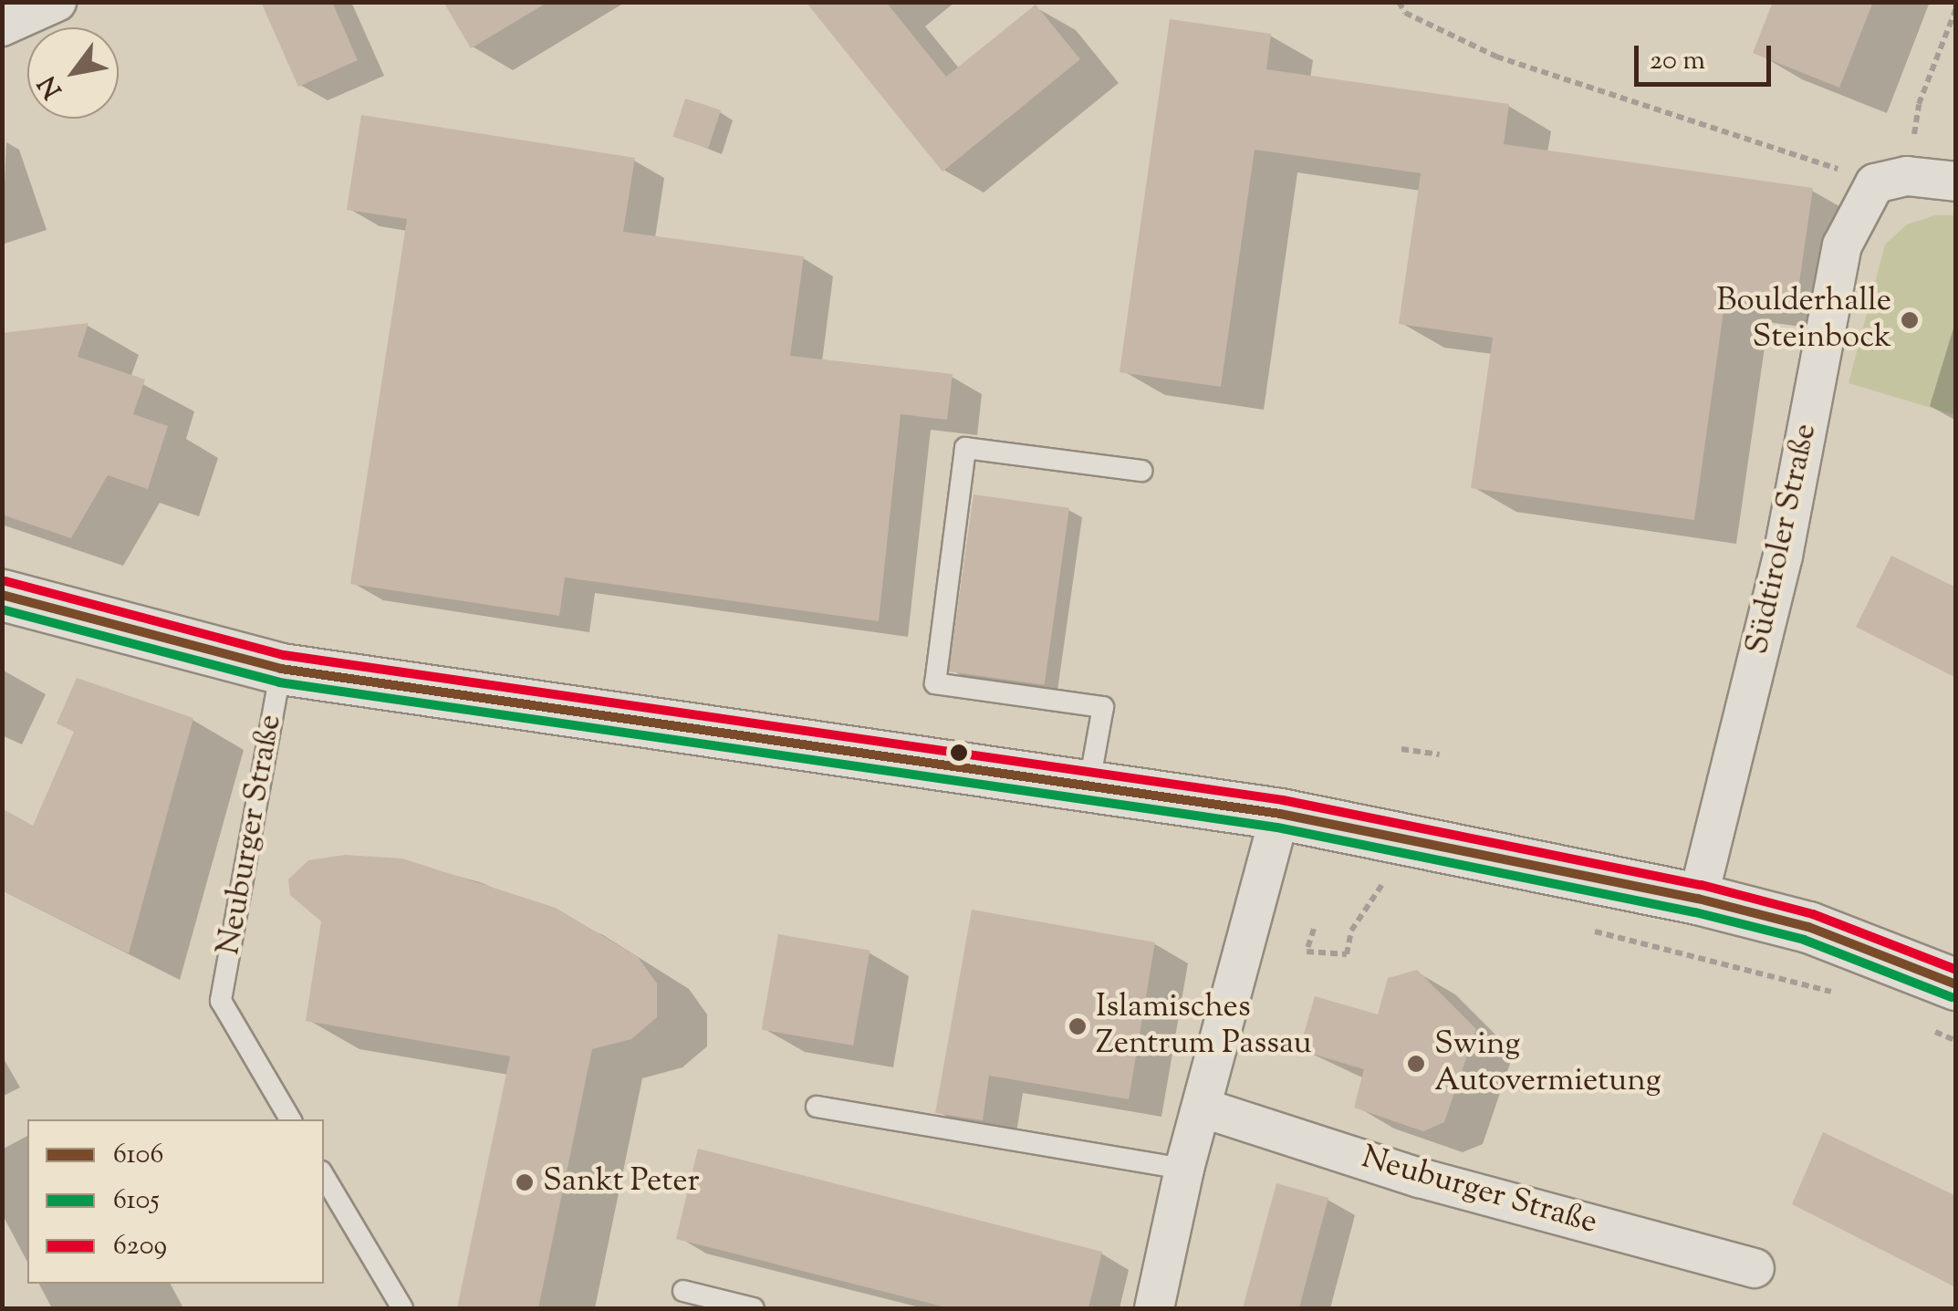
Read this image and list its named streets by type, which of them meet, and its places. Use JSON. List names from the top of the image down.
{
  "streets": {
    "street": ["Südtiroler Straße", "Neuburger Straße"]
  },
  "crossings": [
    ["Südtiroler Straße", "Neuburger Straße"]
  ],
  "places": [
    "Boulderhalle Steinbock",
    "Islamisches Zentrum Passau",
    "Swing Autovermietung",
    "Sankt Peter"
  ],
  "lines": ["transit line 6209", "transit line 6106", "transit line 6105"],
  "legend": ["6106", "6105", "6209"],
  "scale_bar": "20 m",
  "north": "bottom left"
}
